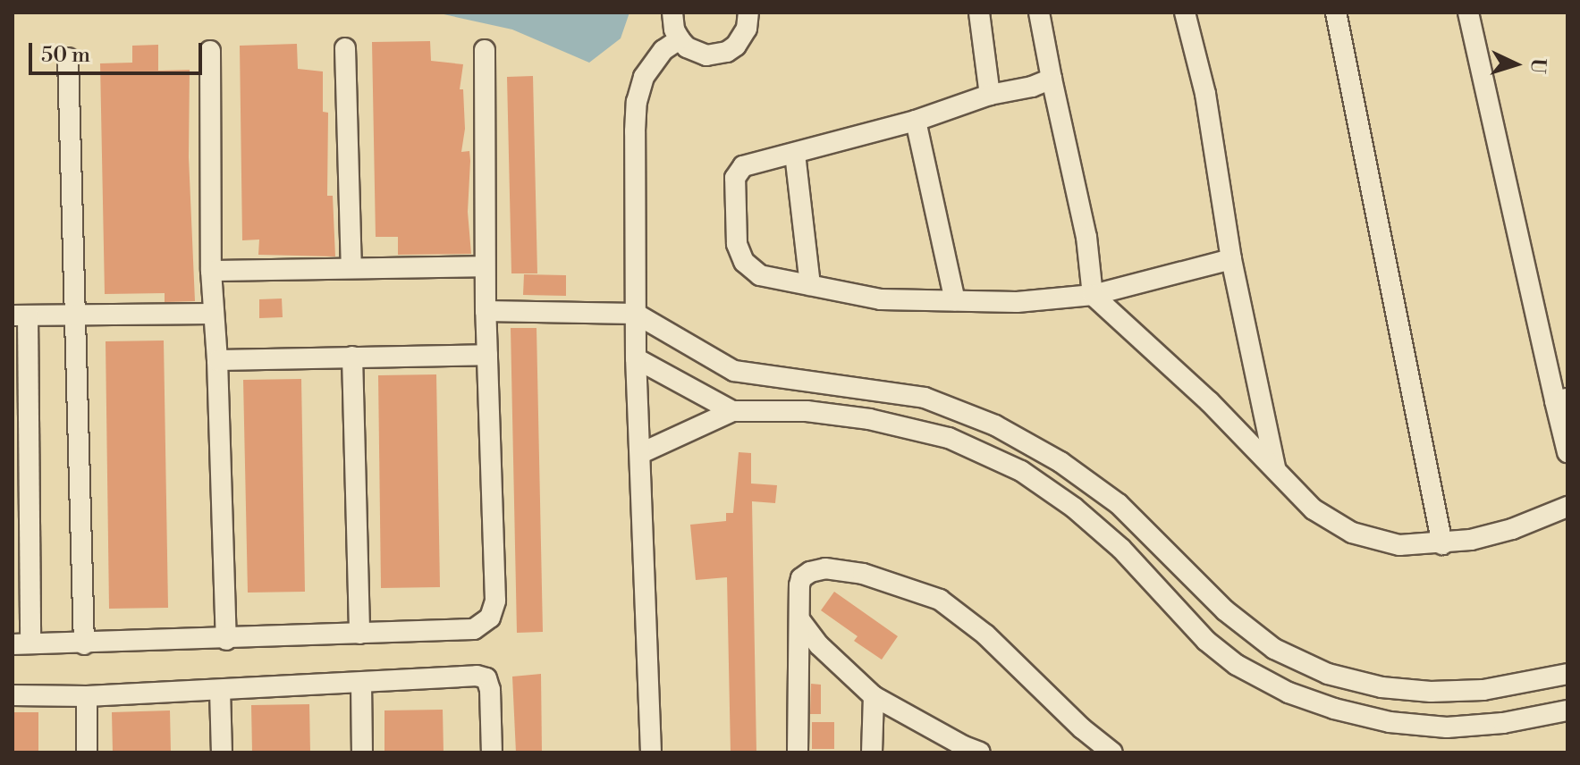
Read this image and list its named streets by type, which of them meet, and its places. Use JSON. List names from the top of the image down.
{
  "scale_bar": "50 m",
  "north": "right"
}
